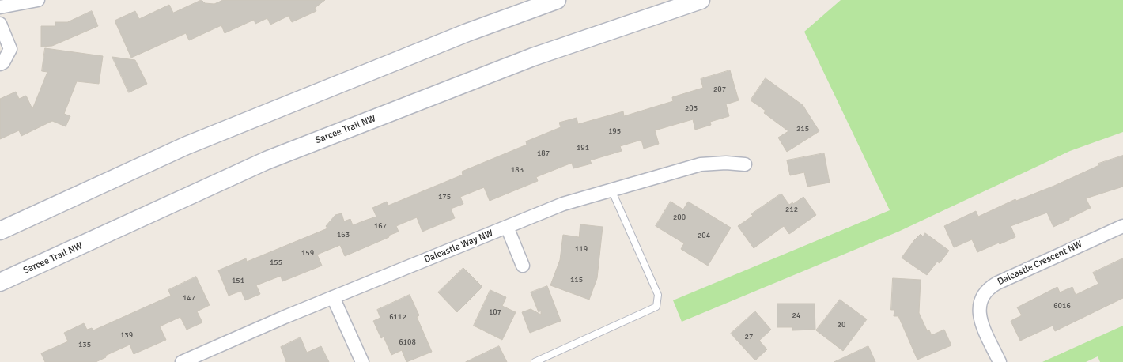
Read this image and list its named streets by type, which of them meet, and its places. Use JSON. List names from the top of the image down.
{
  "streets": {
    "main road": ["Sarcee Trail NW"],
    "street": ["Dalcastle Way NW", "Dalcastle Crescent NW"]
  },
  "house_numbers": [
    "207",
    "203",
    "215",
    "195",
    "191",
    "187",
    "183",
    "175",
    "212",
    "200",
    "167",
    "163",
    "204",
    "119",
    "159",
    "155",
    "115",
    "151",
    "147",
    "6016",
    "107",
    "24",
    "6112",
    "20",
    "139",
    "27",
    "6108",
    "135"
  ]
}
